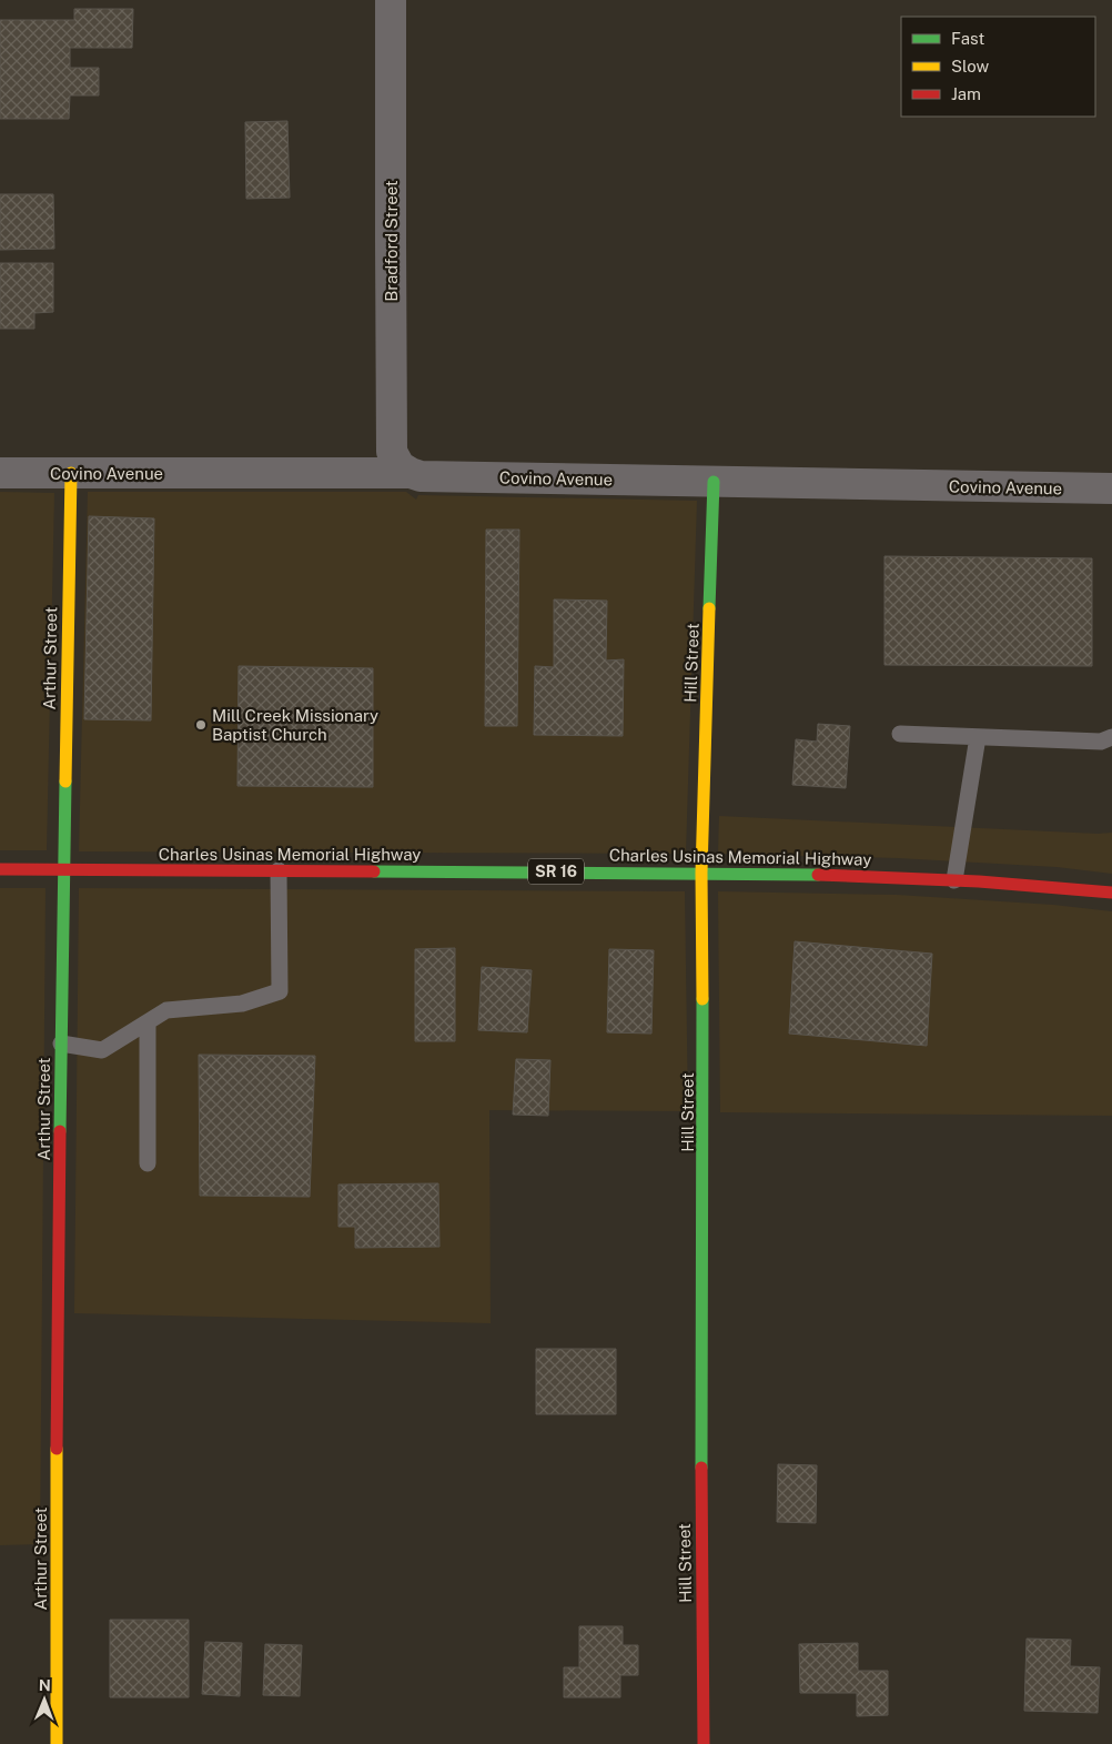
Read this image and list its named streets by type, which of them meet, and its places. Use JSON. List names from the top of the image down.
{
  "streets": {
    "main road": [
      "Arthur Street",
      "Hill Street",
      "Charles Usinas Memorial Highway",
      "SR 16"
    ],
    "street": ["Bradford Street", "Covino Avenue"]
  },
  "crossings": [
    ["Bradford Street", "Covino Avenue"],
    ["Covino Avenue", "Arthur Street"],
    ["Covino Avenue", "Hill Street"],
    ["Arthur Street", "Charles Usinas Memorial Highway"],
    ["Hill Street", "Charles Usinas Memorial Highway"]
  ],
  "places": ["Mill Creek Missionary Baptist Church"],
  "legend": ["Fast", "Slow", "Jam"],
  "north": "top"
}
